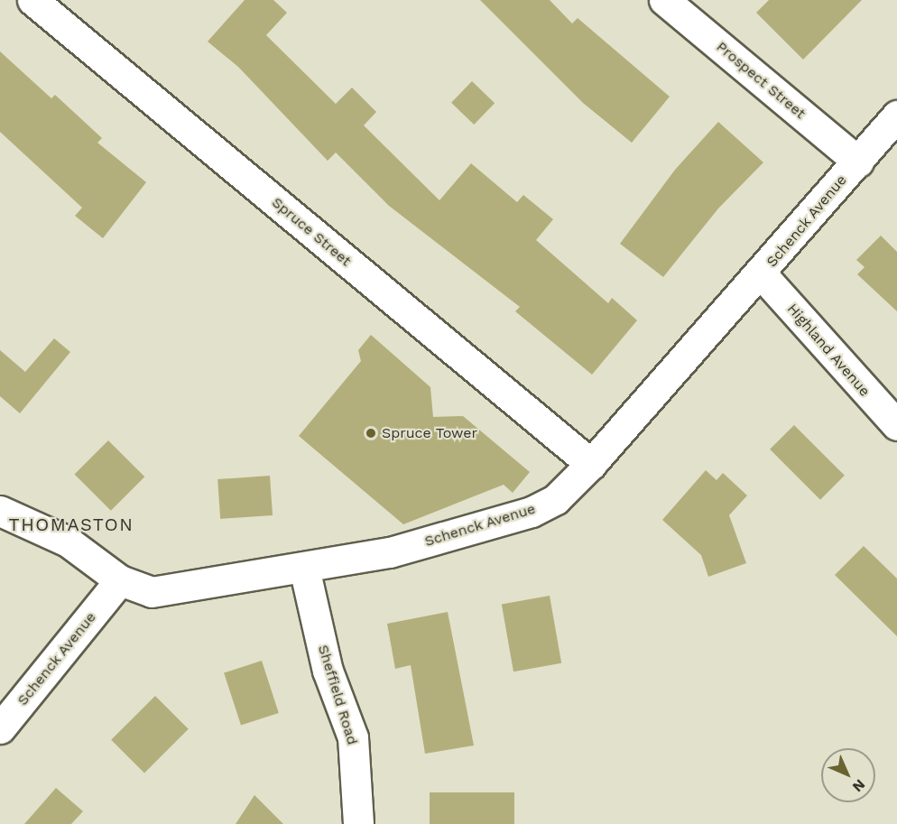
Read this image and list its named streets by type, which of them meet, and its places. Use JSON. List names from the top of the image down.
{
  "streets": {
    "street": [
      "Prospect Street",
      "Schenck Avenue",
      "Spruce Street",
      "Highland Avenue",
      "Sheffield Road"
    ]
  },
  "crossings": [
    ["Prospect Street", "Schenck Avenue"],
    ["Schenck Avenue", "Spruce Street"],
    ["Schenck Avenue", "Highland Avenue"],
    ["Schenck Avenue", "Sheffield Road"]
  ],
  "districts": ["THOMASTON"],
  "places": ["Spruce Tower"],
  "north": "bottom right"
}
